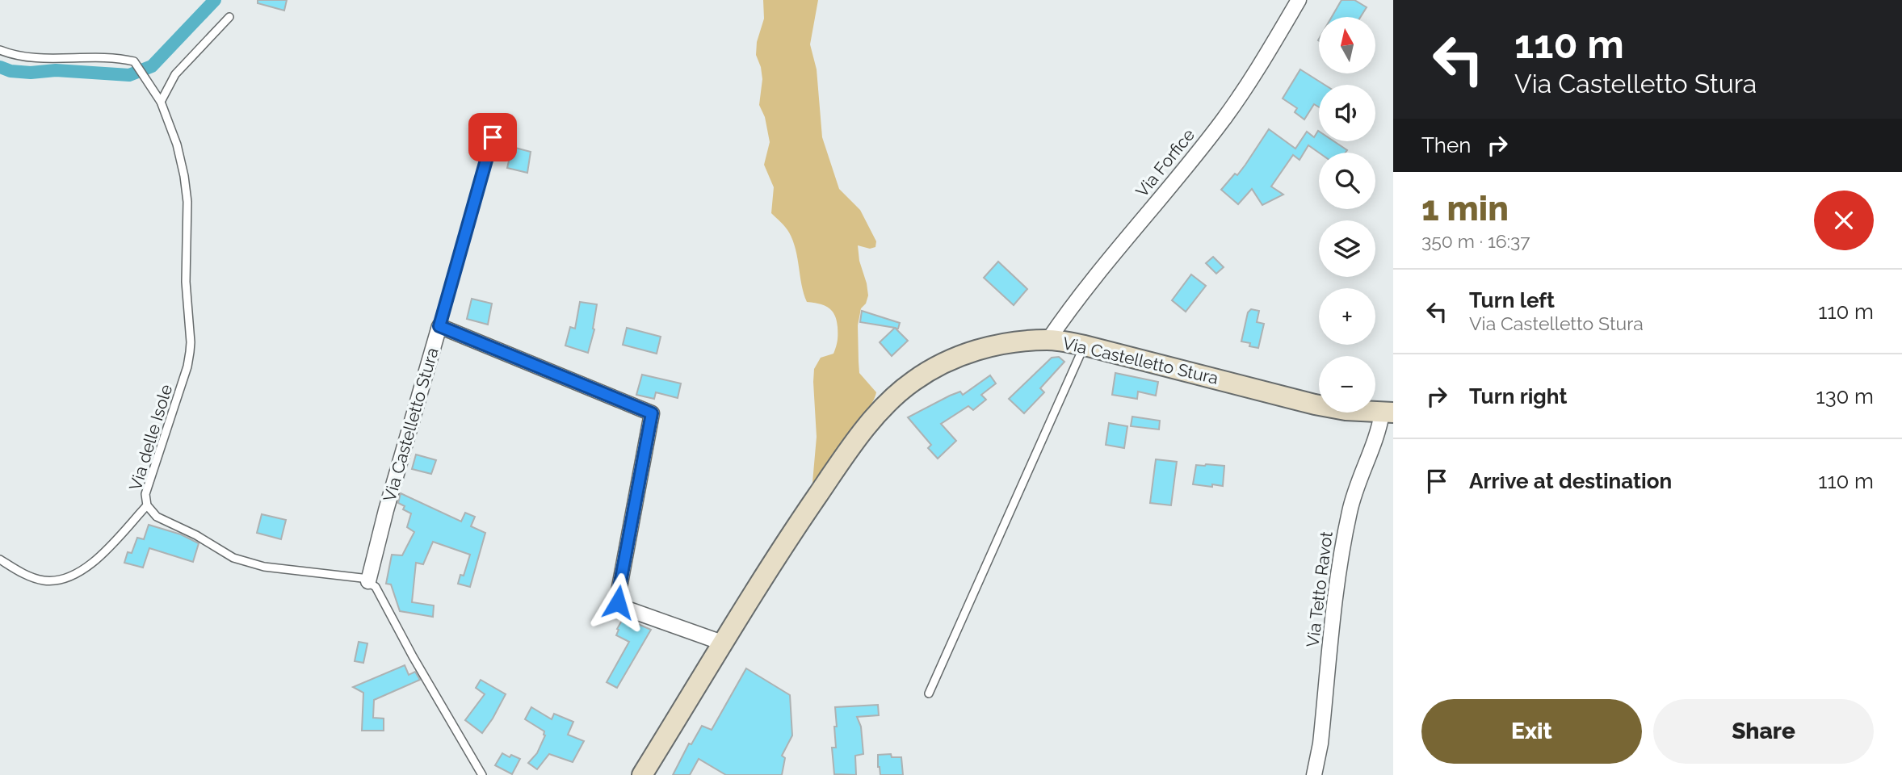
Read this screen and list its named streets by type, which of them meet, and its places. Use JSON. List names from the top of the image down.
{
  "streets": {
    "street": ["Via Forfice", "Via Castelletto Stura", "Via Tetto Ravot"],
    "lane": ["Via delle Isole"]
  },
  "crossings": [
    ["Via Forfice", "Via Castelletto Stura"],
    ["Via Castelletto Stura", "Via delle Isole"],
    ["Via Castelletto Stura", "Via Tetto Ravot"]
  ],
  "north": "top",
  "page": {
    "turn": ["110 m", "Via Castelletto Stura"],
    "map_buttons": ["+", "−"],
    "then": "Then",
    "heading": ["1 min", "350 m · 16:37"],
    "list": [
      {
        "name": "Turn left",
        "note": "Via Castelletto Stura",
        "value": "110 m"
      },
      {
        "name": "Turn right",
        "value": "130 m"
      },
      {
        "name": "Arrive at destination",
        "value": "110 m"
      }
    ],
    "buttons": ["Exit", "Share"]
  }
}
